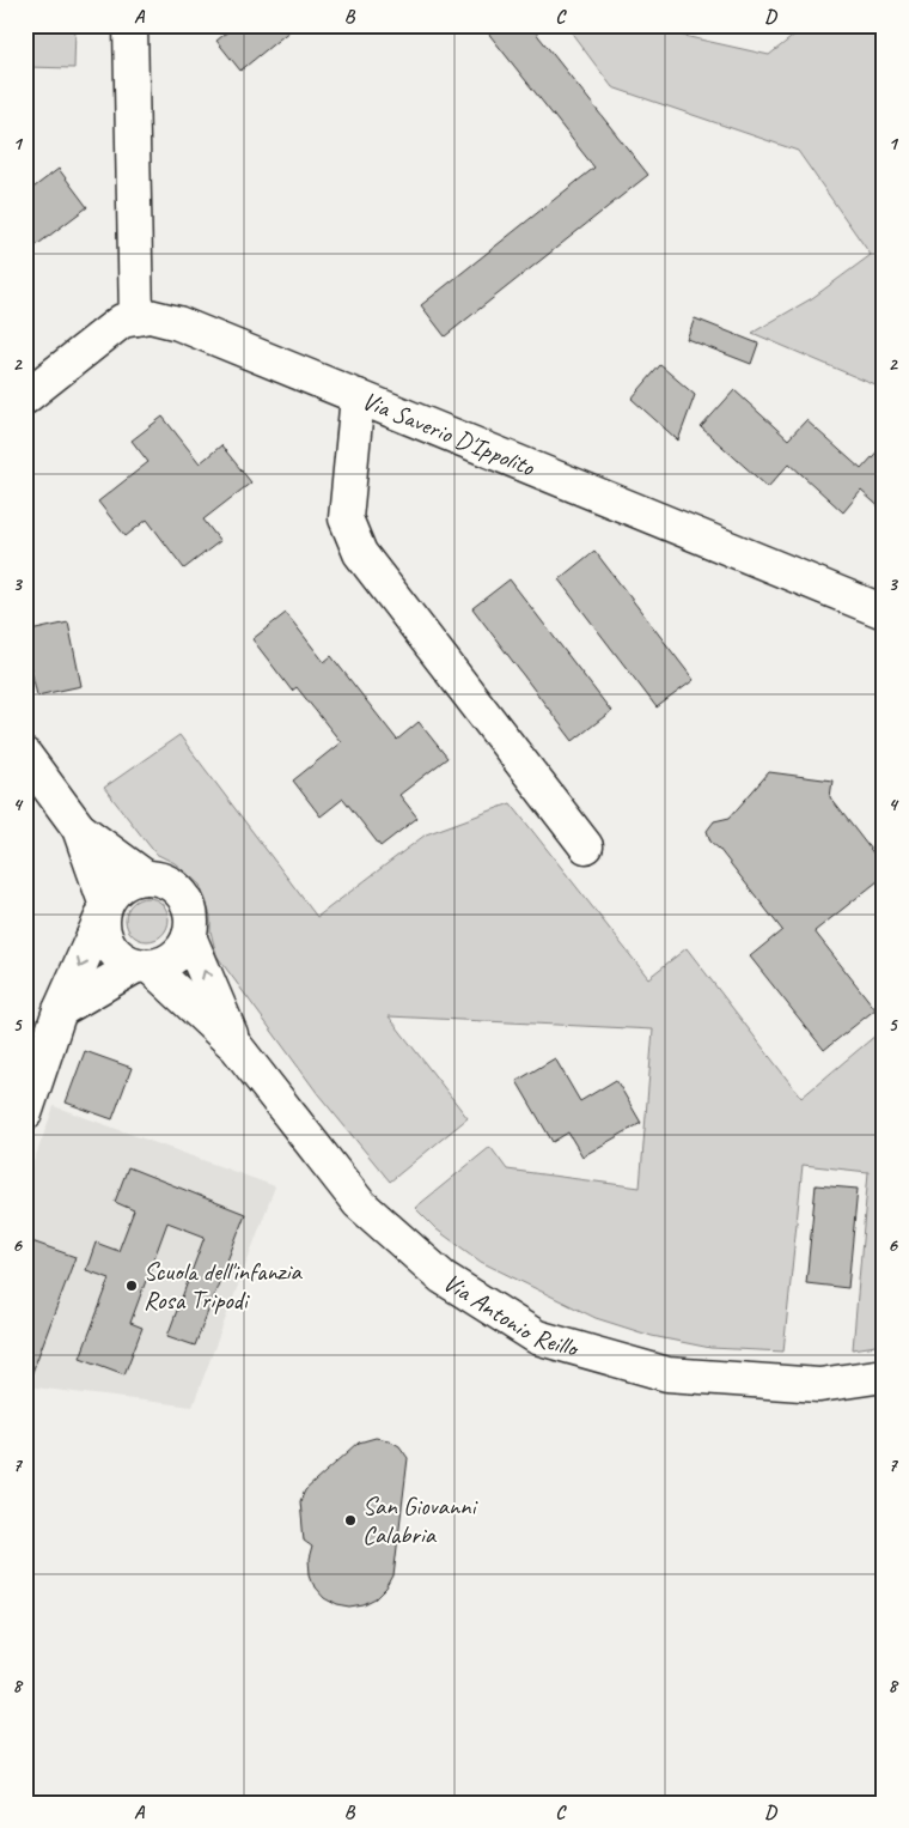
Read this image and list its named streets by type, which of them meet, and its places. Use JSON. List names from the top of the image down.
{
  "streets": {
    "street": ["Via Saverio D'Ippolito", "Via Antonio Reillo"]
  },
  "places": ["Scuola dell'infanzia Rosa Tripodi", "San Giovanni Calabria"],
  "grid": {
    "columns": [
      "A",
      "B",
      "C",
      "D"
    ],
    "rows": [
      "1",
      "2",
      "3",
      "4",
      "5",
      "6",
      "7",
      "8"
    ]
  }
}
